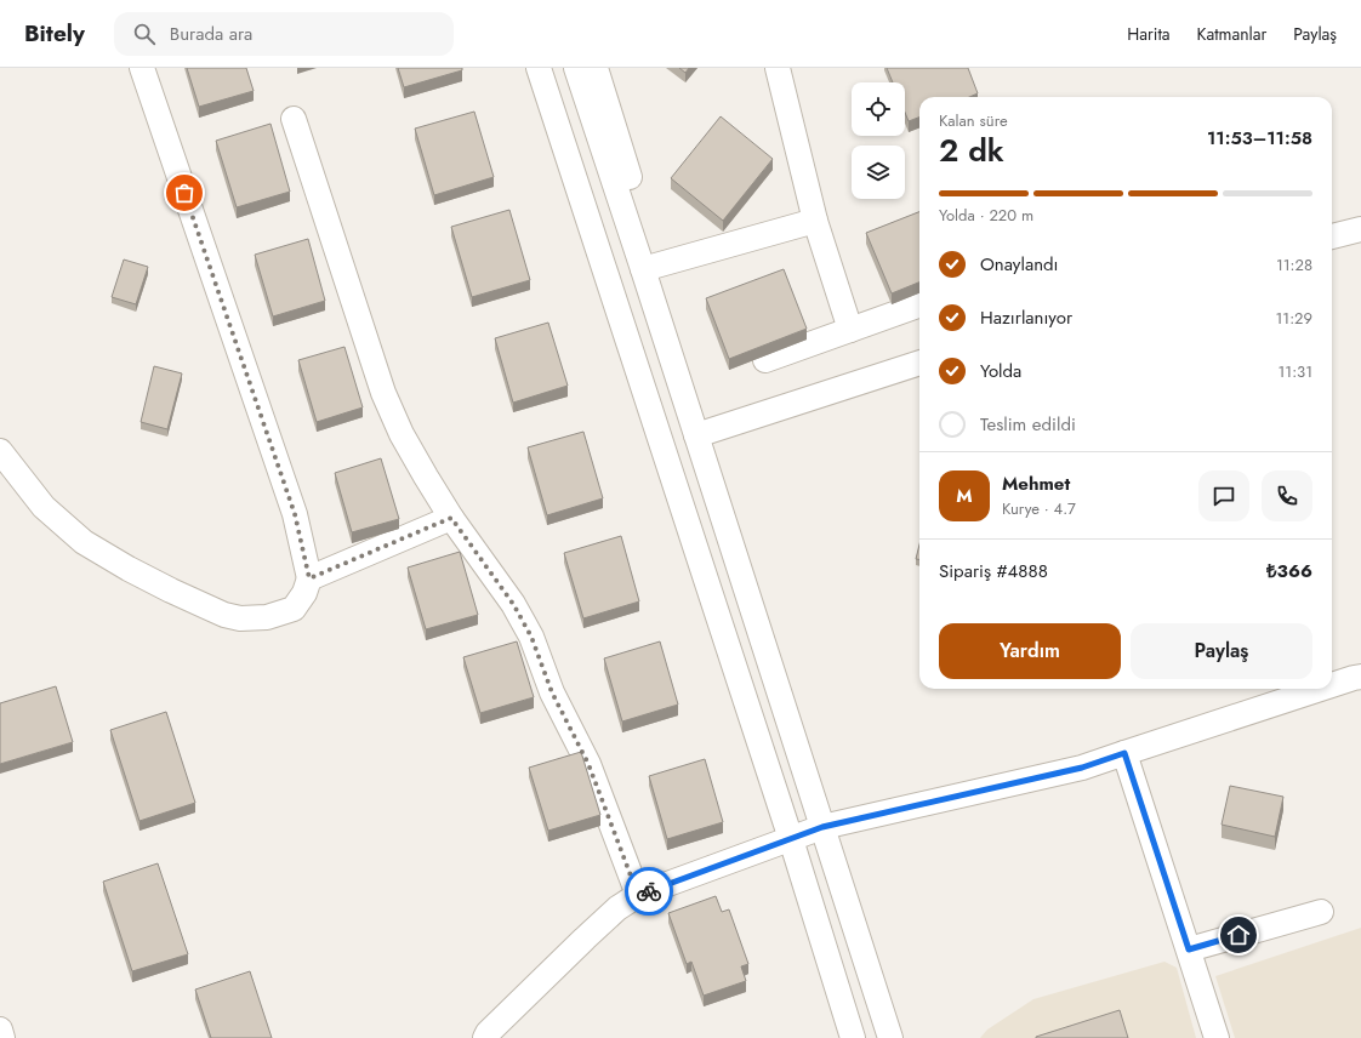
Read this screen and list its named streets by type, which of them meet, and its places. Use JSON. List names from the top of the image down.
{
  "page": {
    "header": "Bitely",
    "search": "Burada ara",
    "nav": ["Harita", "Katmanlar", "Paylaş"],
    "heading": ["2 dk", "Kalan süre", "11:53–11:58"],
    "panel": [
      "Mehmet",
      "Kurye · 4.7",
      "Sipariş #4888",
      "₺366"
    ],
    "bar": "Yolda · 220 m",
    "list": [
      ["Onaylandı", "11:28"],
      ["Hazırlanıyor", "11:29"],
      ["Yolda", "11:31"],
      "Teslim edildi"
    ],
    "round": "M",
    "buttons": ["Yardım", "Paylaş"]
  }
}
